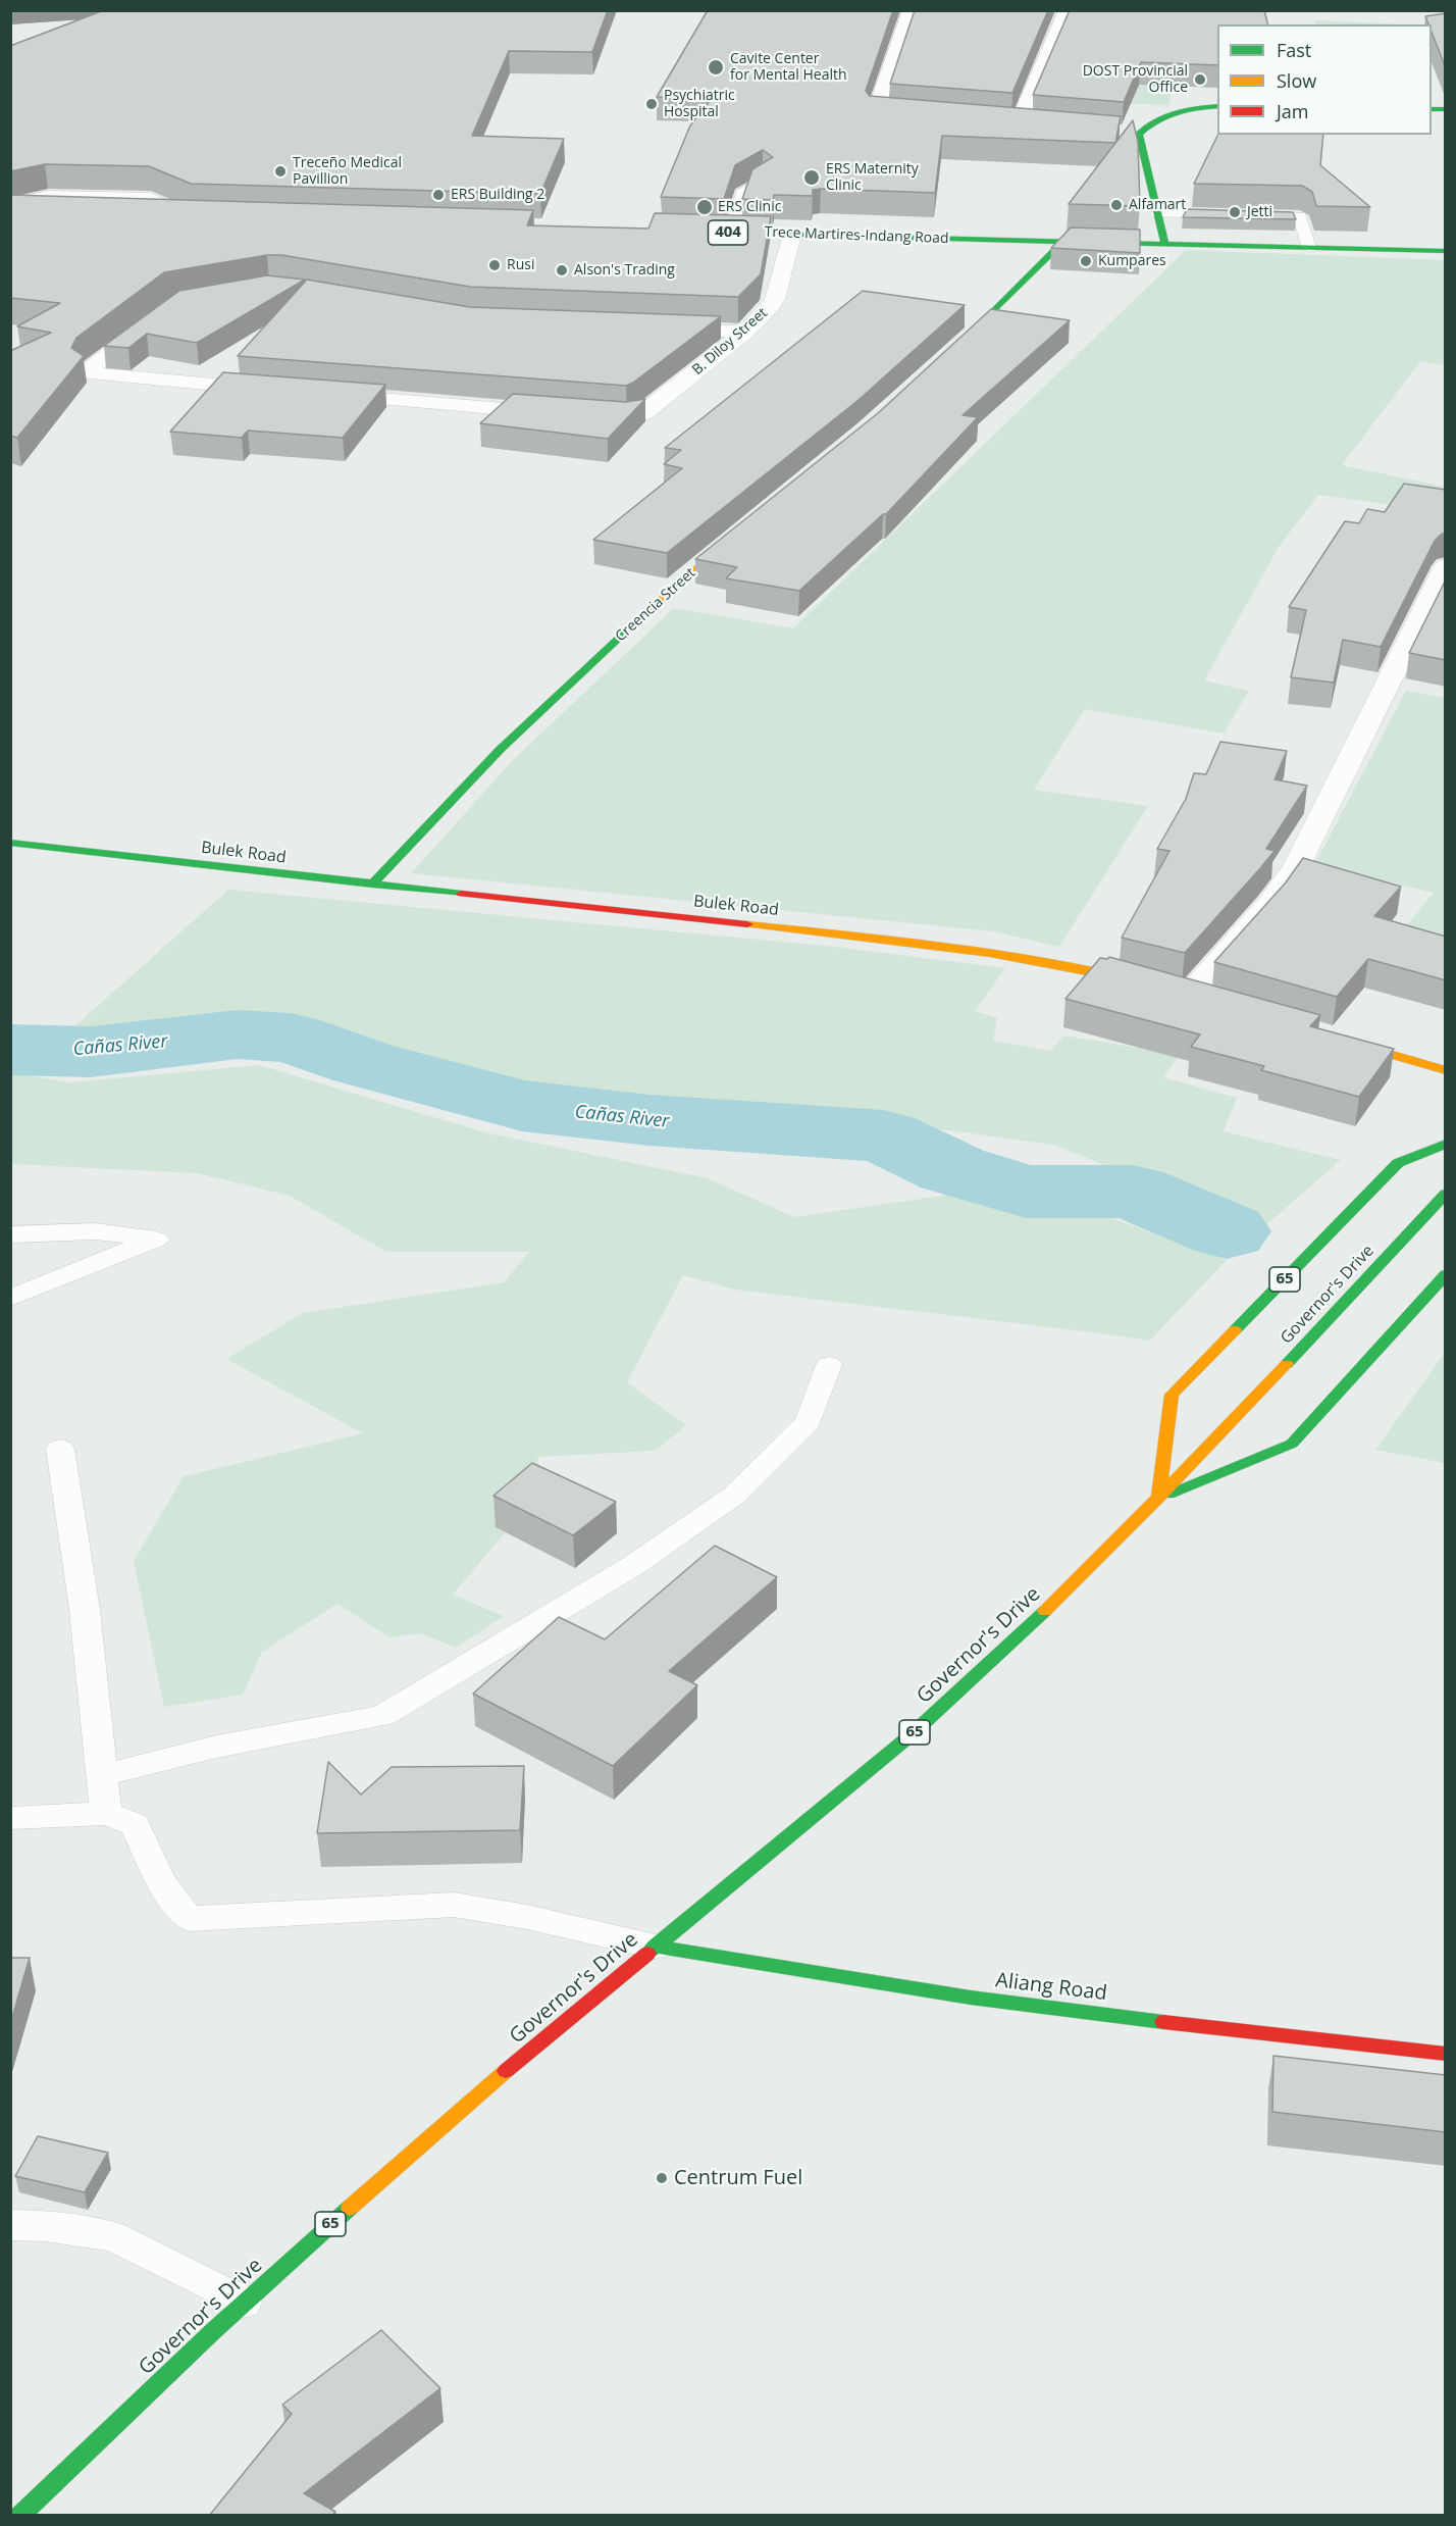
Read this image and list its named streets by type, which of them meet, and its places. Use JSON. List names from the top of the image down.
{
  "streets": {
    "main road": [
      "404",
      "Trece Martires-Indang Road",
      "Creencia Street",
      "Bulek Road",
      "65",
      "Governor's Drive",
      "Aliang Road"
    ],
    "street": ["B. Diloy Street"]
  },
  "crossings": [
    ["Trece Martires-Indang Road", "B. Diloy Street"],
    ["Creencia Street", "Bulek Road"],
    ["65", "Governor's Drive"],
    ["Governor's Drive", "Aliang Road"]
  ],
  "water": ["Cañas River"],
  "places": [
    "Cavite Center for Mental Health",
    "DOST Provincial Office",
    "Psychiatric Hospital",
    "Treceño Medical Pavillion",
    "ERS Maternity Clinic",
    "ERS Building 2",
    "Alfamart",
    "ERS Clinic",
    "Jetti",
    "Kumpares",
    "Rusi",
    "Alson's Trading",
    "Centrum Fuel"
  ],
  "legend": ["Fast", "Slow", "Jam"]
}
